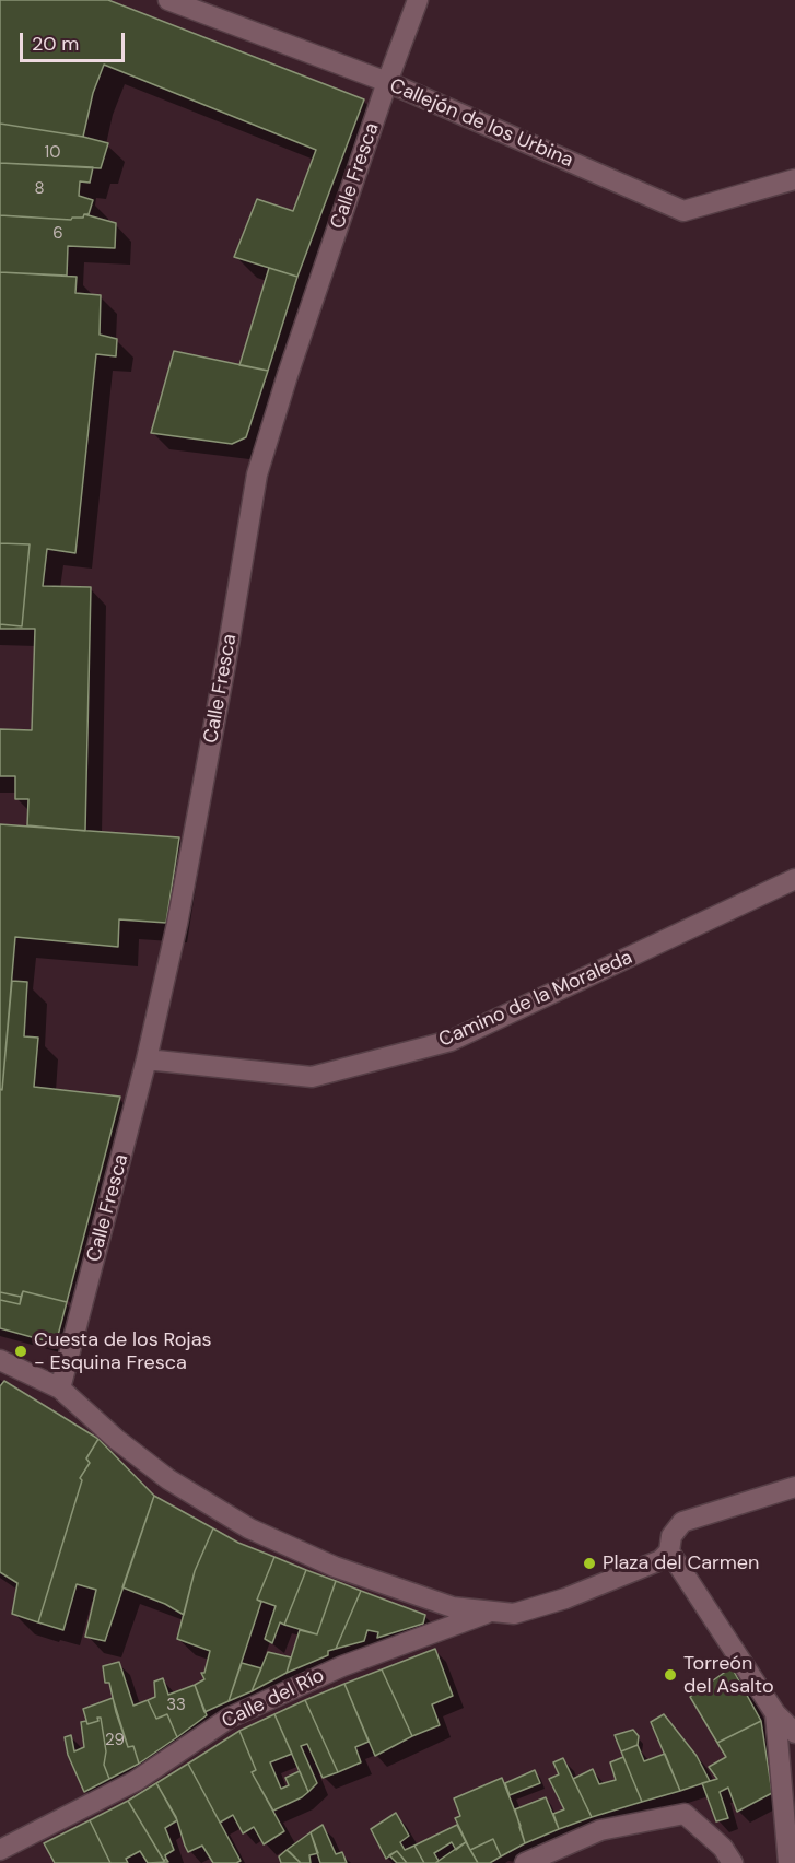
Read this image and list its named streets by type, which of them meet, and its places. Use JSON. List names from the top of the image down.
{
  "streets": {
    "street": [
      "Callejón de los Urbina",
      "Calle Fresca",
      "Camino de la Moraleda",
      "Calle del Río"
    ]
  },
  "crossings": [
    ["Callejón de los Urbina", "Calle Fresca"],
    ["Calle Fresca", "Camino de la Moraleda"]
  ],
  "places": ["Cuesta de los Rojas - Esquina Fresca", "Plaza del Carmen", "Torreón del Asalto"],
  "house_numbers": [
    "10",
    "8",
    "6",
    "33",
    "29"
  ],
  "scale_bar": "20 m"
}
